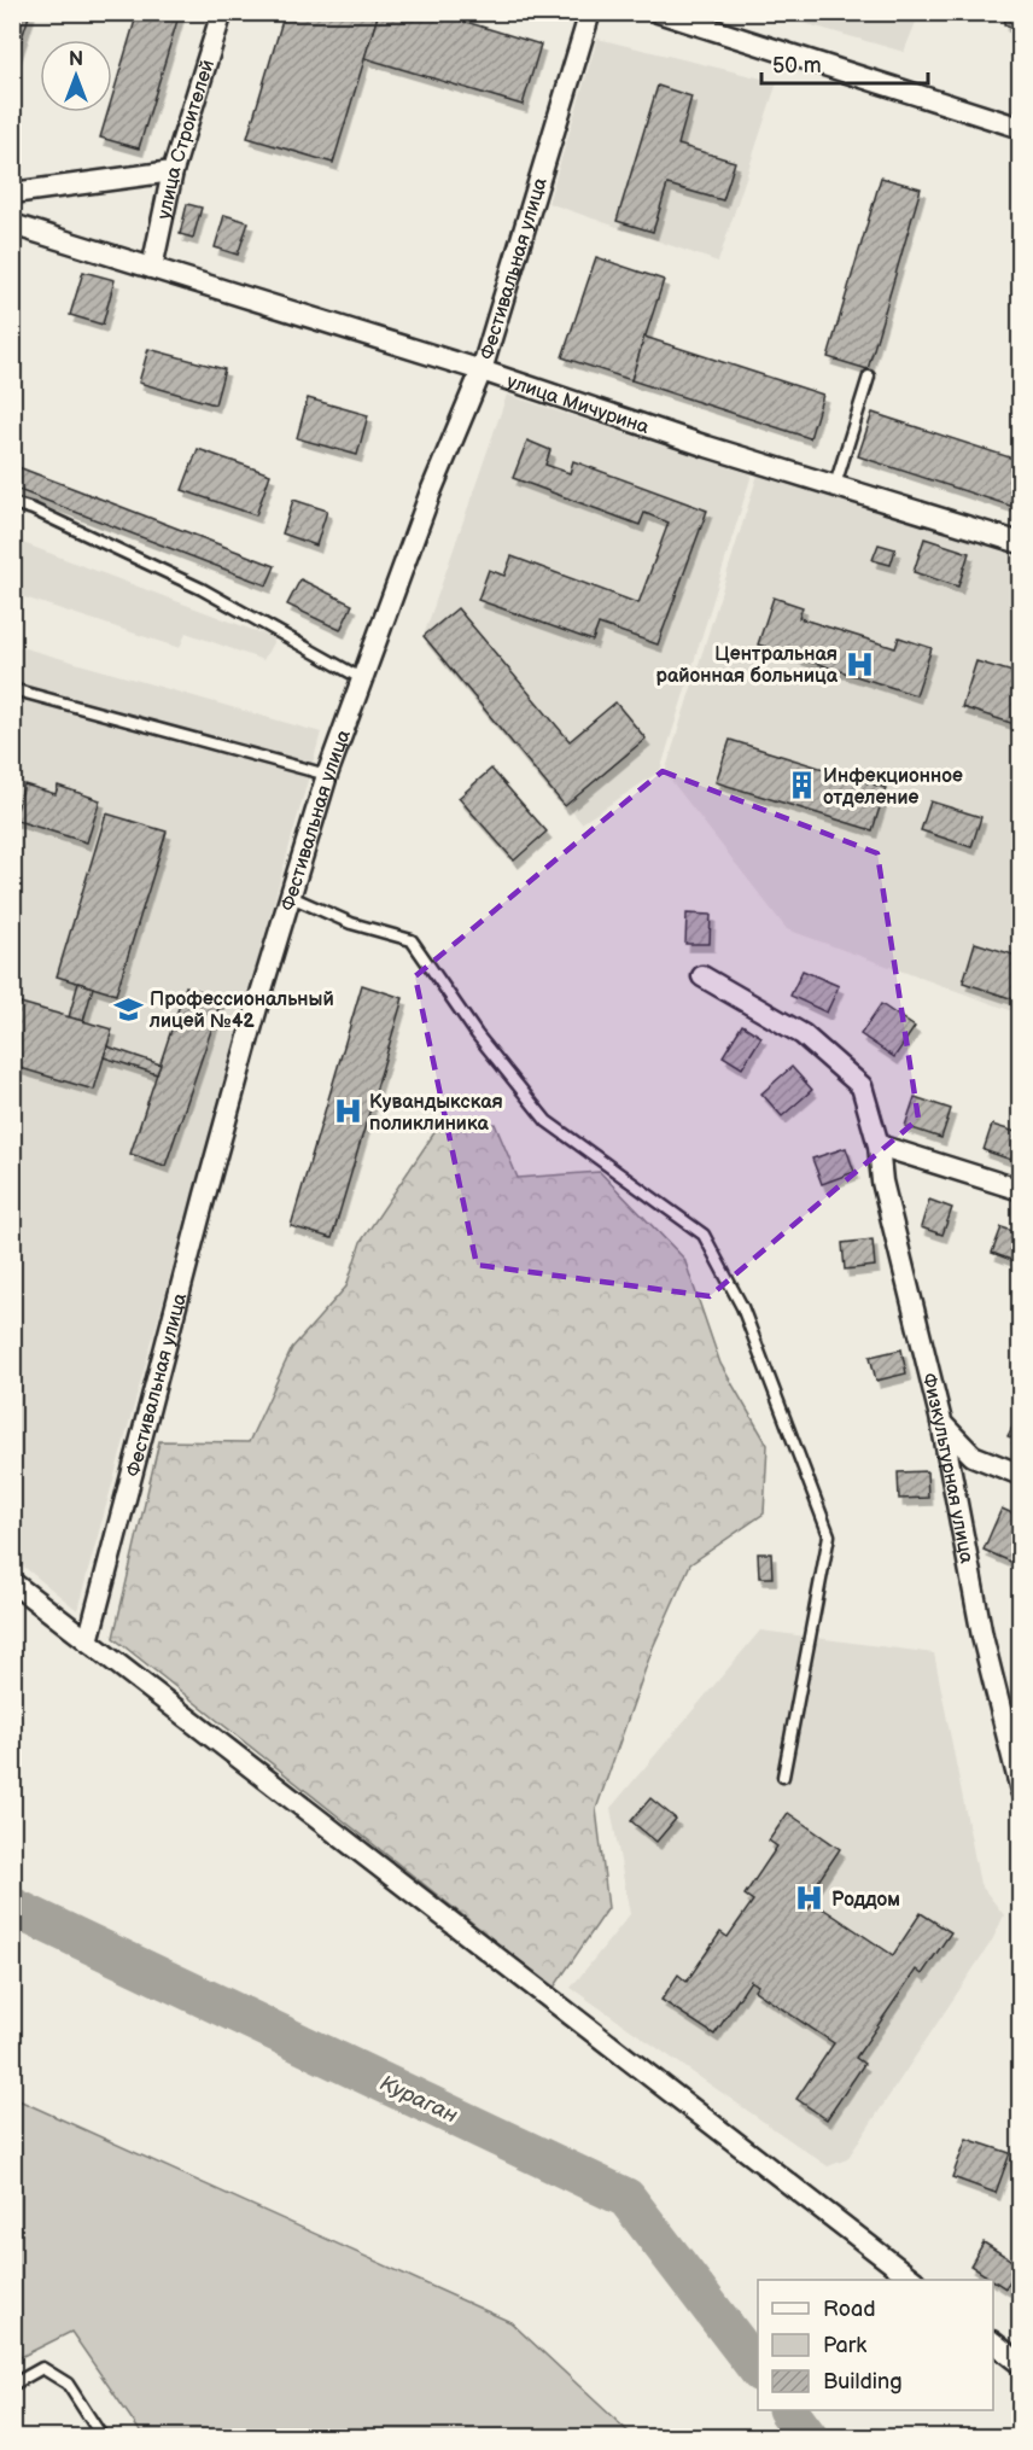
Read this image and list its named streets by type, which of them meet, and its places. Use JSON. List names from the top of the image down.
{
  "streets": {
    "street": [
      "улица Строителей",
      "Фестивальная улица",
      "улица Мичурина",
      "Физкультурная улица"
    ]
  },
  "crossings": [
    ["улица Строителей", "улица Мичурина"],
    ["Фестивальная улица", "улица Мичурина"]
  ],
  "water": ["Кураган"],
  "places": {
    "hospital": ["Центральная районная больница", "Кувандыкская поликлиника", "Роддом"],
    "building": ["Инфекционное отделение"],
    "school or university": ["Профессиональный лицей №42"]
  },
  "legend": ["Road", "Park", "Building"],
  "scale_bar": "50 m",
  "north": "top"
}
